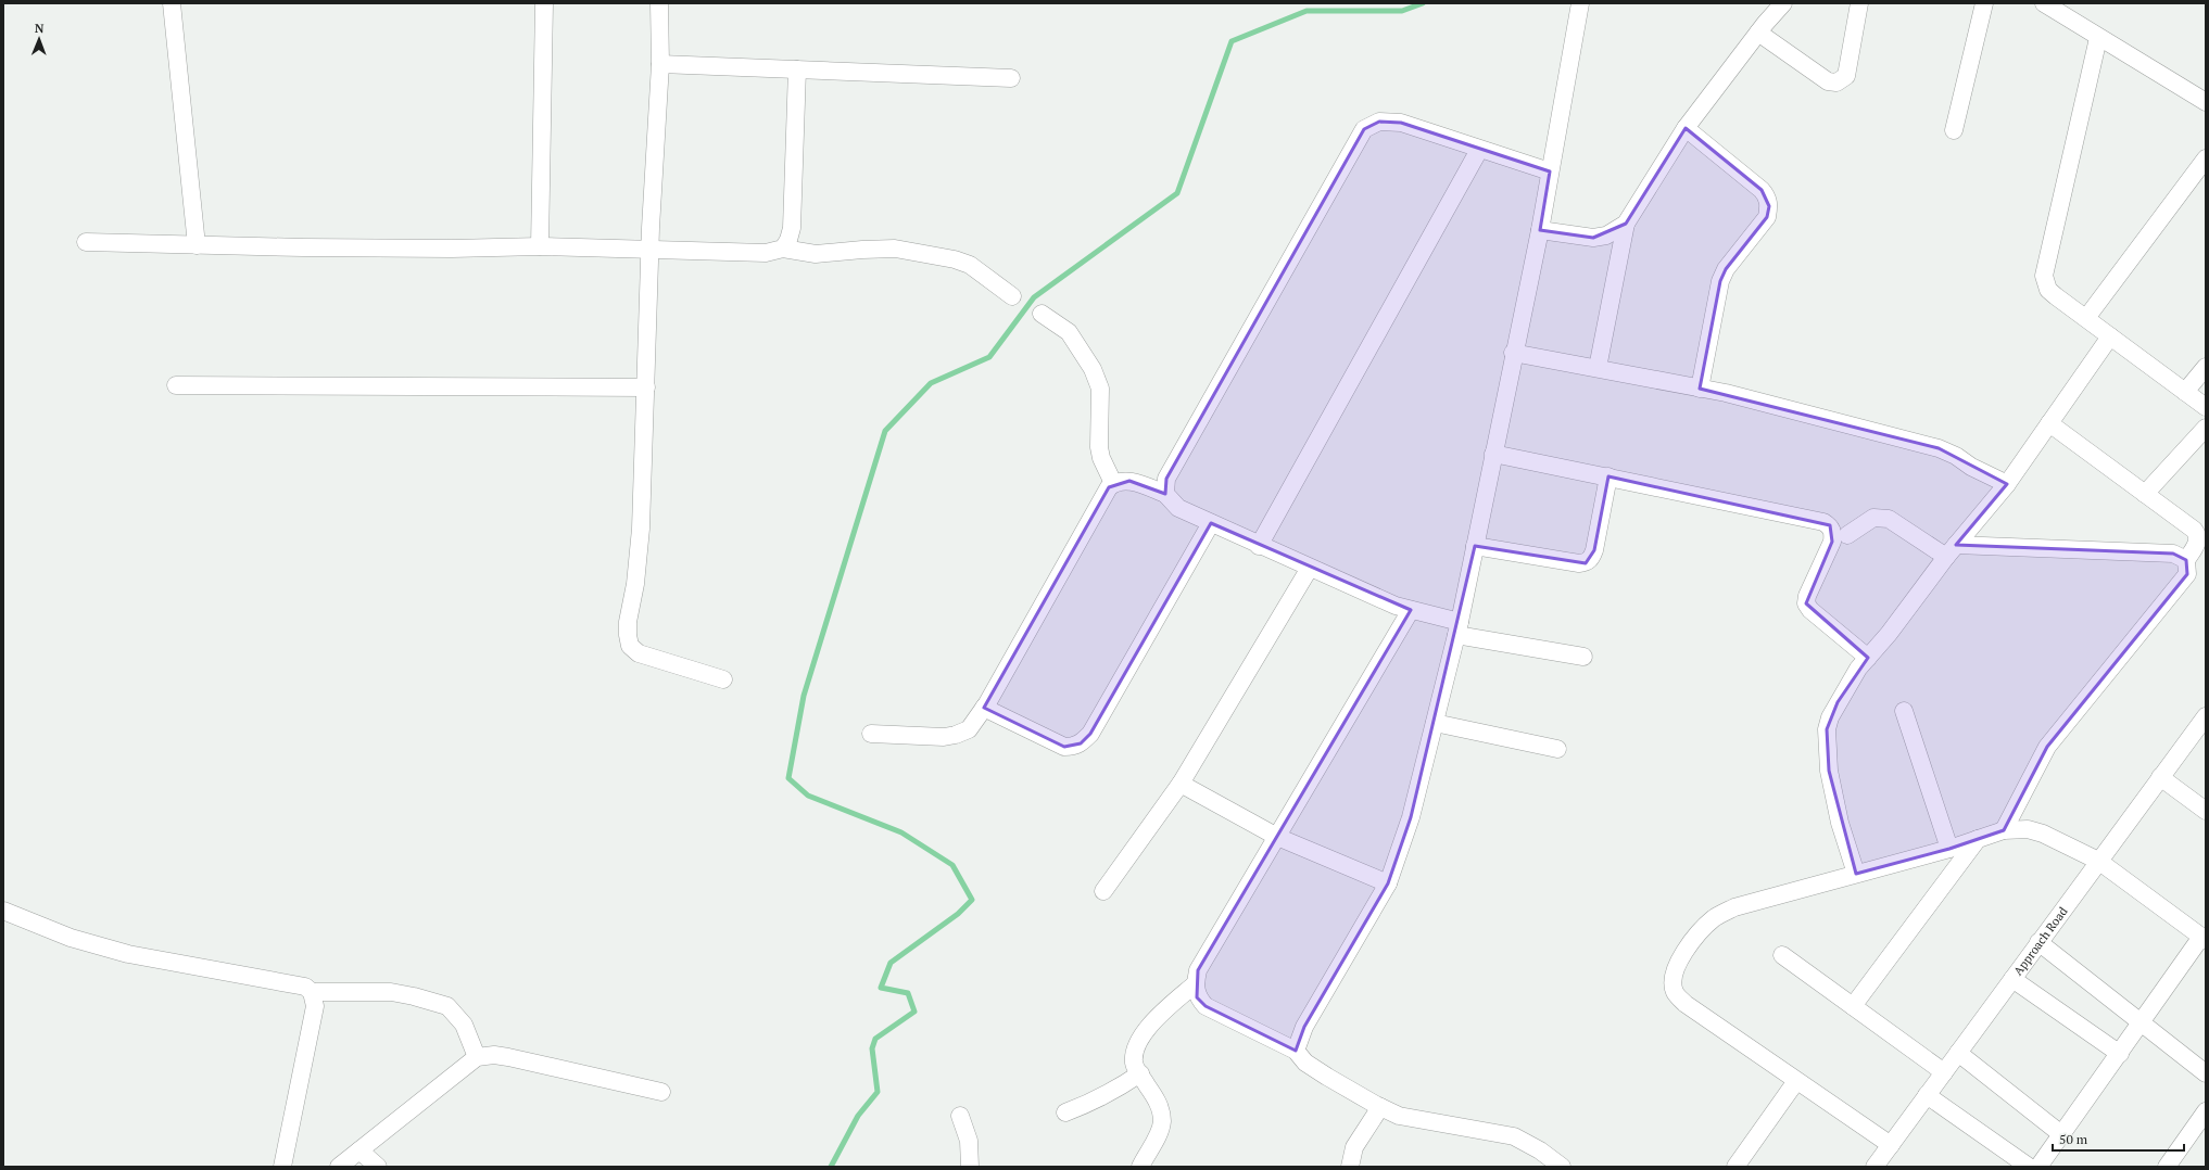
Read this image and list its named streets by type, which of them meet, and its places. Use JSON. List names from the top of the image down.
{
  "streets": {
    "street": ["Approach Road"]
  },
  "scale_bar": "50 m",
  "north": "top"
}
